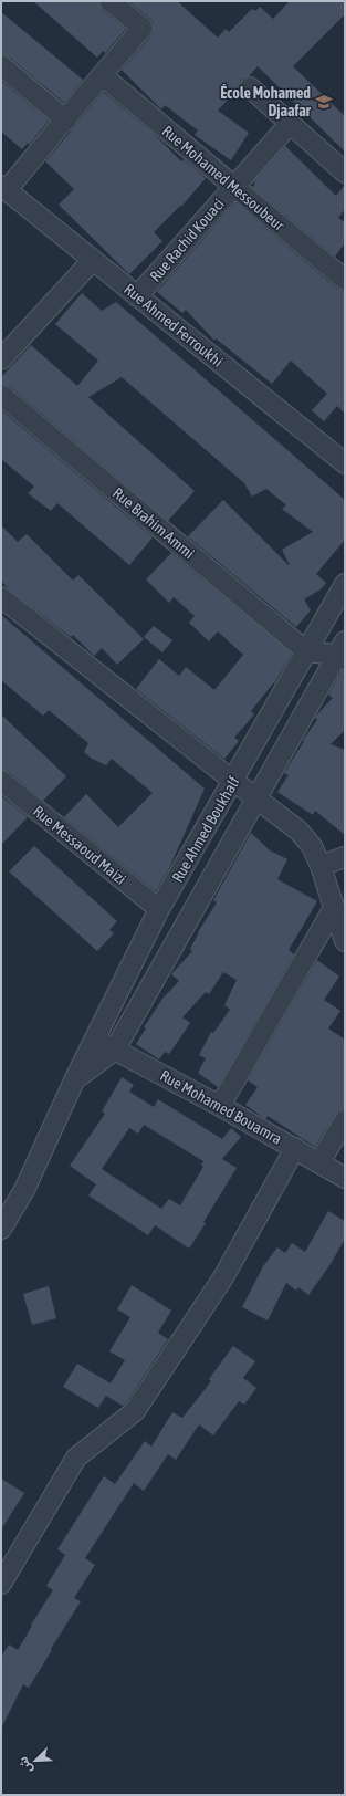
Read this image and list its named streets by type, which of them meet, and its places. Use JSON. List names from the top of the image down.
{
  "streets": {
    "street": [
      "Rue Mohamed Messoubeur",
      "Rue Rachid Kouaci",
      "Rue Ahmed Ferroukhi",
      "Rue Brahim Ammi",
      "Rue Ahmed Boukhalf",
      "Rue Messaoud Maizi",
      "Rue Mohamed Bouamra"
    ]
  },
  "crossings": [
    ["Rue Mohamed Messoubeur", "Rue Rachid Kouaci"],
    ["Rue Rachid Kouaci", "Rue Ahmed Ferroukhi"],
    ["Rue Brahim Ammi", "Rue Ahmed Boukhalf"],
    ["Rue Ahmed Boukhalf", "Rue Messaoud Maizi"],
    ["Rue Ahmed Boukhalf", "Rue Mohamed Bouamra"]
  ],
  "places": {
    "school or university": ["École Mohamed Djaafar"]
  },
  "north": "bottom left"
}
